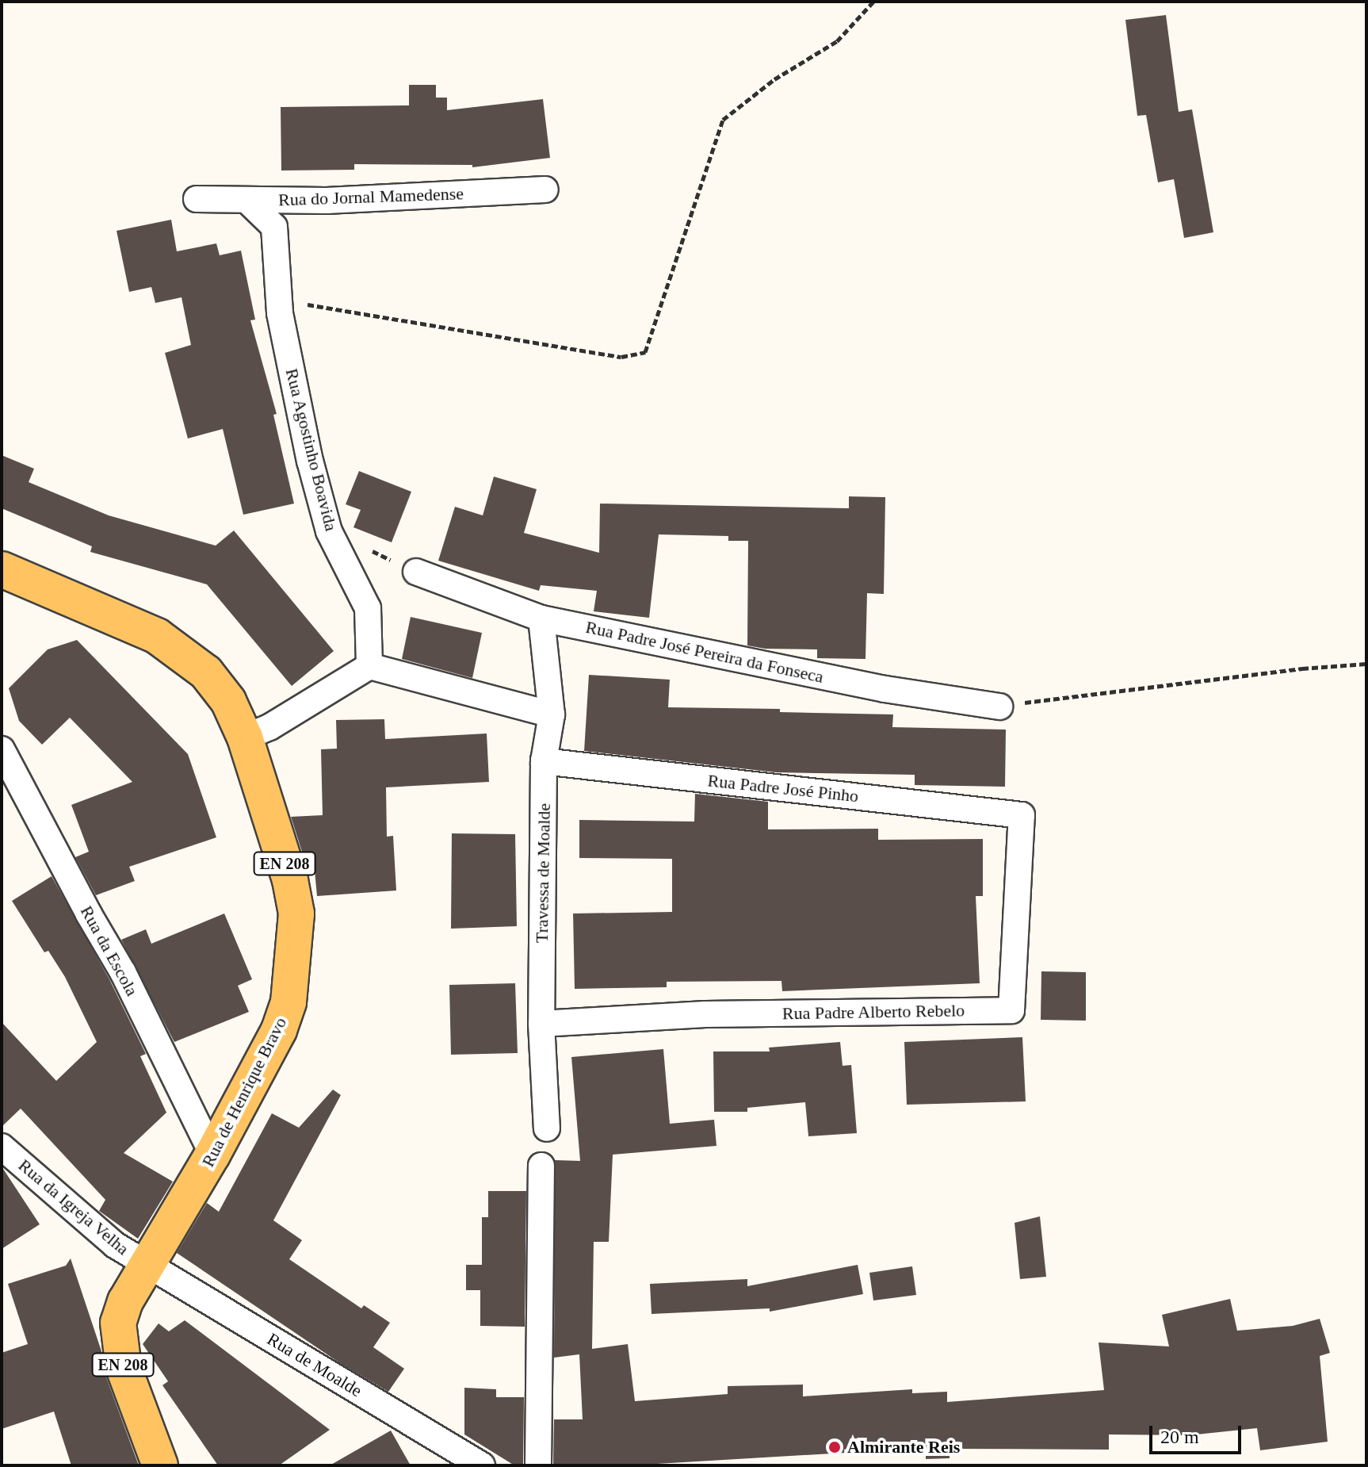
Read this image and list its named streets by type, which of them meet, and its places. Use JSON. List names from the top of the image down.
{
  "streets": {
    "main road": ["EN 208", "Rua de Henrique Bravo"],
    "street": [
      "Rua do Jornal Mamedense",
      "Rua Agostinho Boavida",
      "Rua Padre José Pereira da Fonseca",
      "Rua Padre José Pinho",
      "Travessa de Moalde",
      "Rua da Escola",
      "Rua Padre Alberto Rebelo",
      "Rua da Igreja Velha",
      "Rua de Moalde"
    ]
  },
  "crossings": [
    ["Rua do Jornal Mamedense", "Rua Agostinho Boavida"],
    ["Rua Padre José Pereira da Fonseca", "Travessa de Moalde"],
    ["Rua Padre José Pinho", "Travessa de Moalde"],
    ["Rua Padre José Pinho", "Rua Padre Alberto Rebelo"],
    ["Travessa de Moalde", "Rua Padre Alberto Rebelo"],
    ["Rua da Escola", "Rua de Henrique Bravo"],
    ["Rua de Henrique Bravo", "Rua da Igreja Velha"],
    ["Rua de Henrique Bravo", "Rua de Moalde"],
    ["Rua da Igreja Velha", "Rua de Moalde"]
  ],
  "places": ["Almirante Reis"],
  "scale_bar": "20 m"
}
